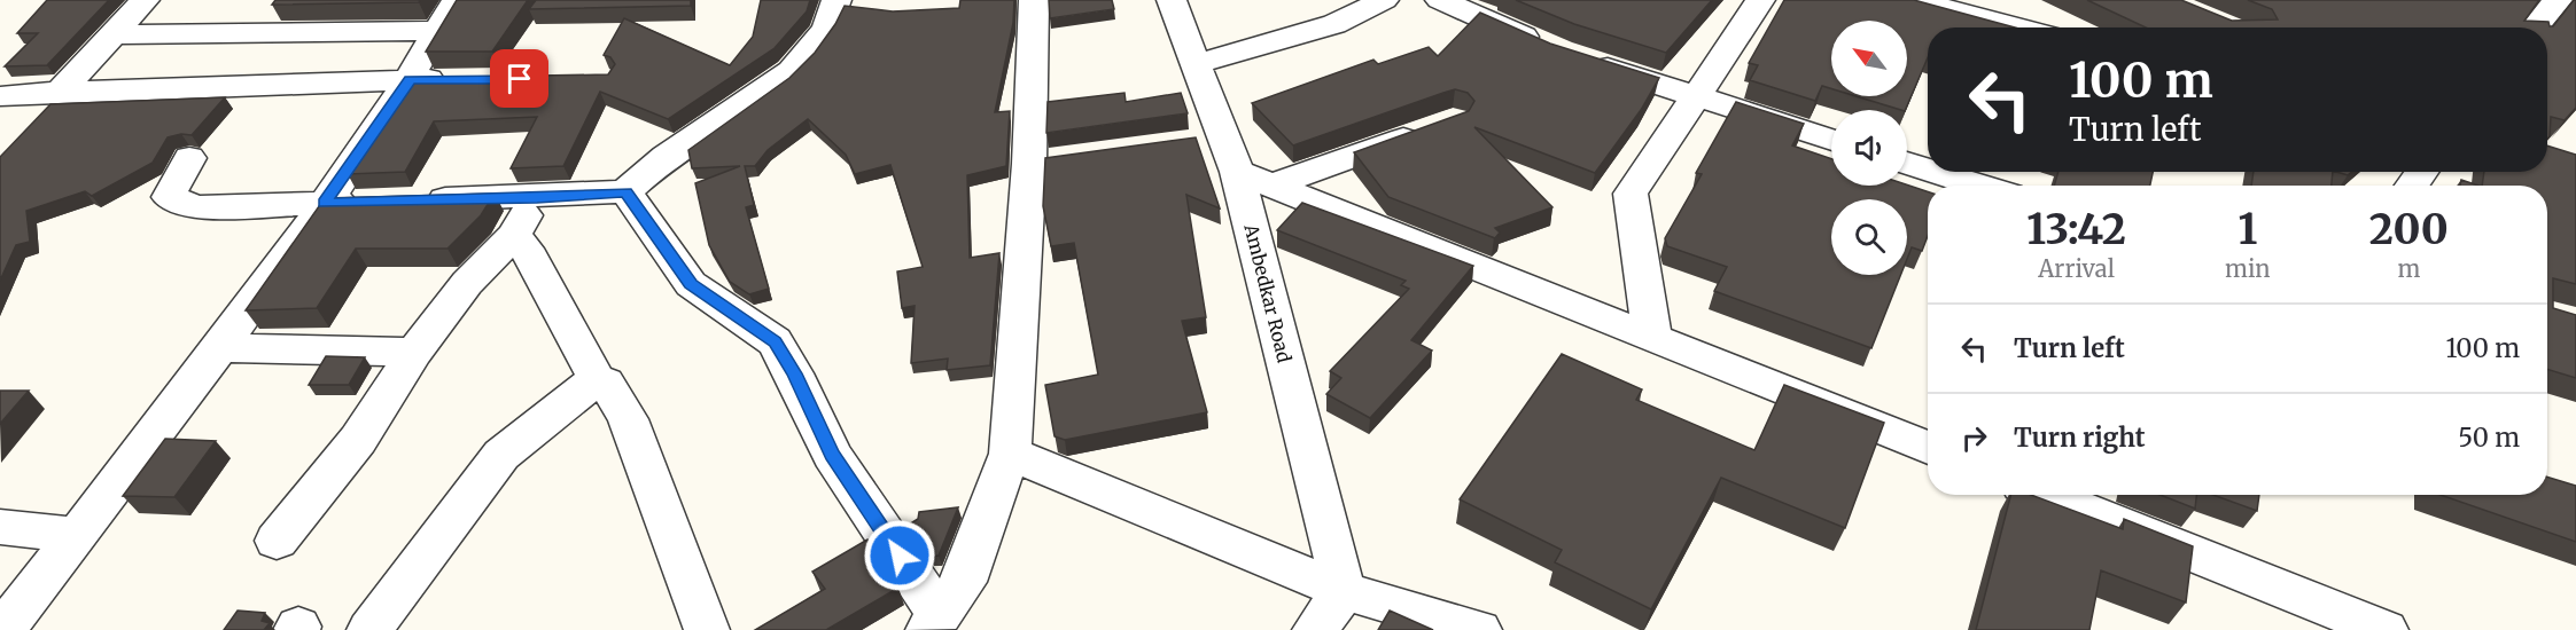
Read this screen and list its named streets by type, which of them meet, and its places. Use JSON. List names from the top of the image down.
{
  "streets": {
    "street": ["Ambedkar Road"]
  },
  "north": "top left",
  "page": {
    "turn": ["100 m", "Turn left"],
    "eta": [
      "13:42",
      "Arrival",
      "1",
      "min",
      "200",
      "m"
    ],
    "list": [
      {
        "name": "Turn left",
        "value": "100 m"
      },
      {
        "name": "Turn right",
        "value": "50 m"
      }
    ]
  }
}
